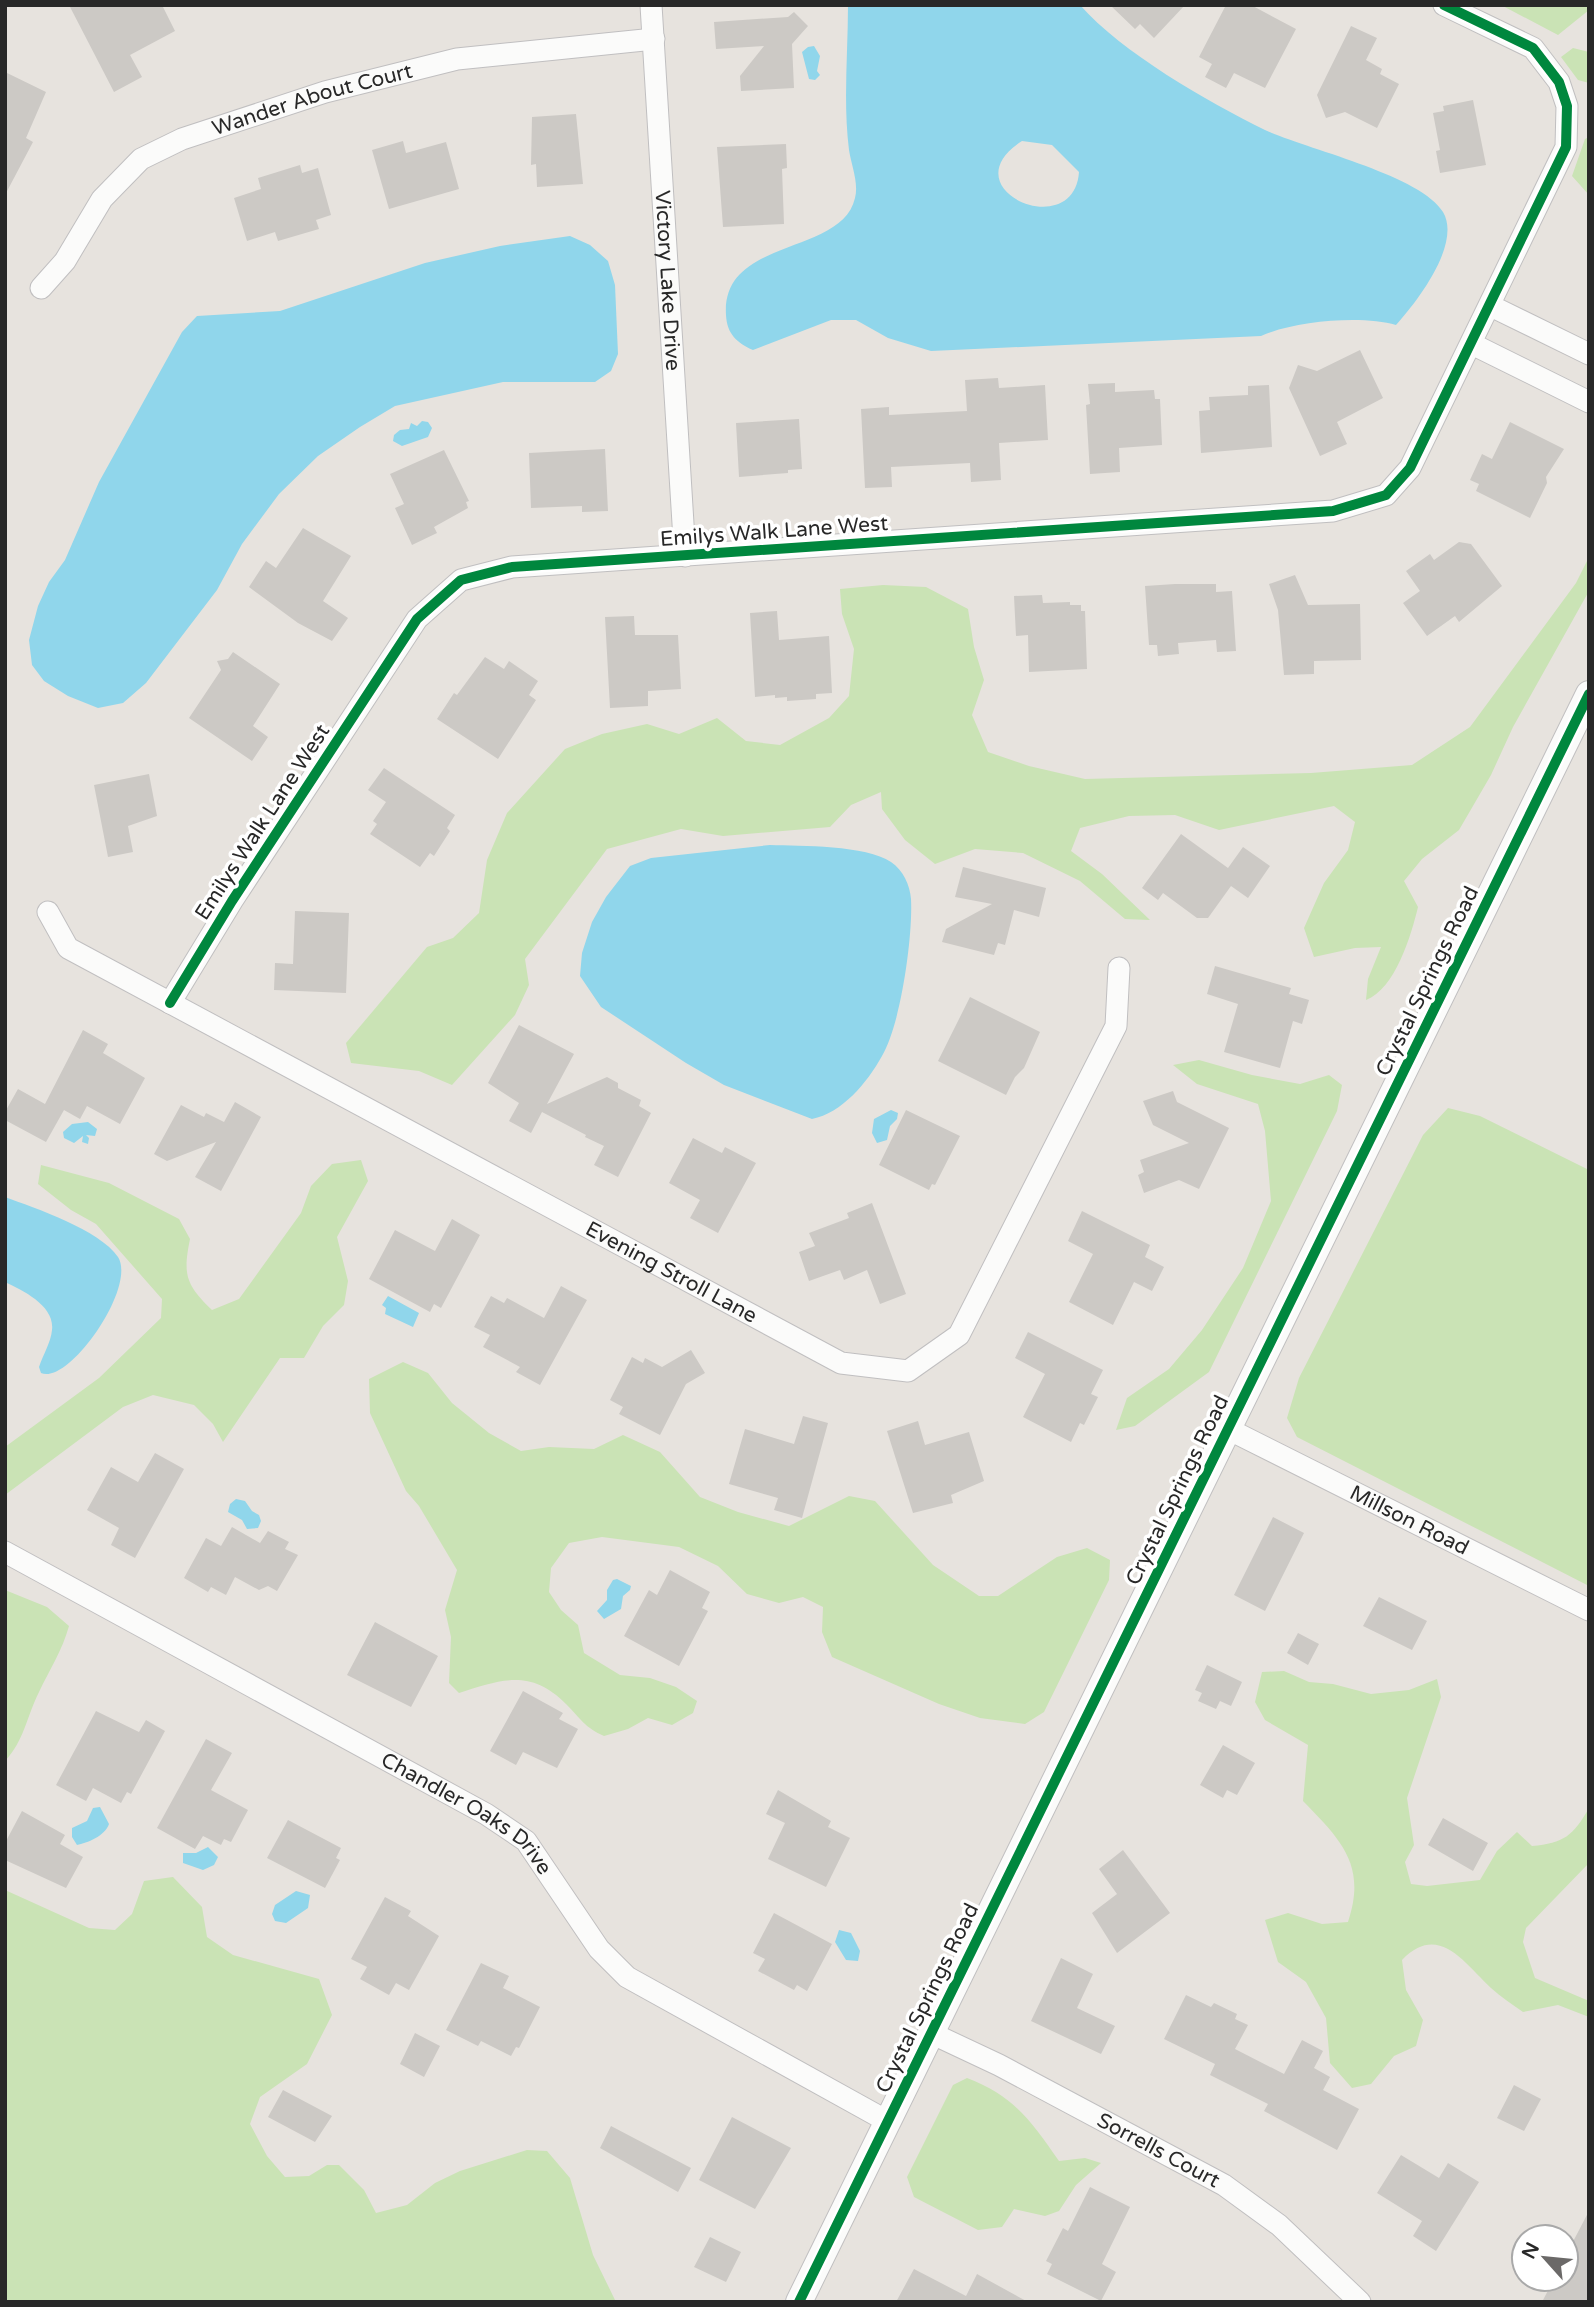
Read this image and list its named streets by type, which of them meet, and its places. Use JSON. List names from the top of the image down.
{
  "streets": {
    "street": [
      "Wander About Court",
      "Victory Lake Drive",
      "Emilys Walk Lane West",
      "Crystal Springs Road",
      "Evening Stroll Lane",
      "Millson Road",
      "Chandler Oaks Drive",
      "Sorrells Court"
    ]
  },
  "crossings": [
    ["Wander About Court", "Victory Lake Drive"],
    ["Victory Lake Drive", "Emilys Walk Lane West"],
    ["Emilys Walk Lane West", "Evening Stroll Lane"],
    ["Crystal Springs Road", "Millson Road"],
    ["Crystal Springs Road", "Chandler Oaks Drive"],
    ["Crystal Springs Road", "Sorrells Court"]
  ],
  "north": "top left"
}
